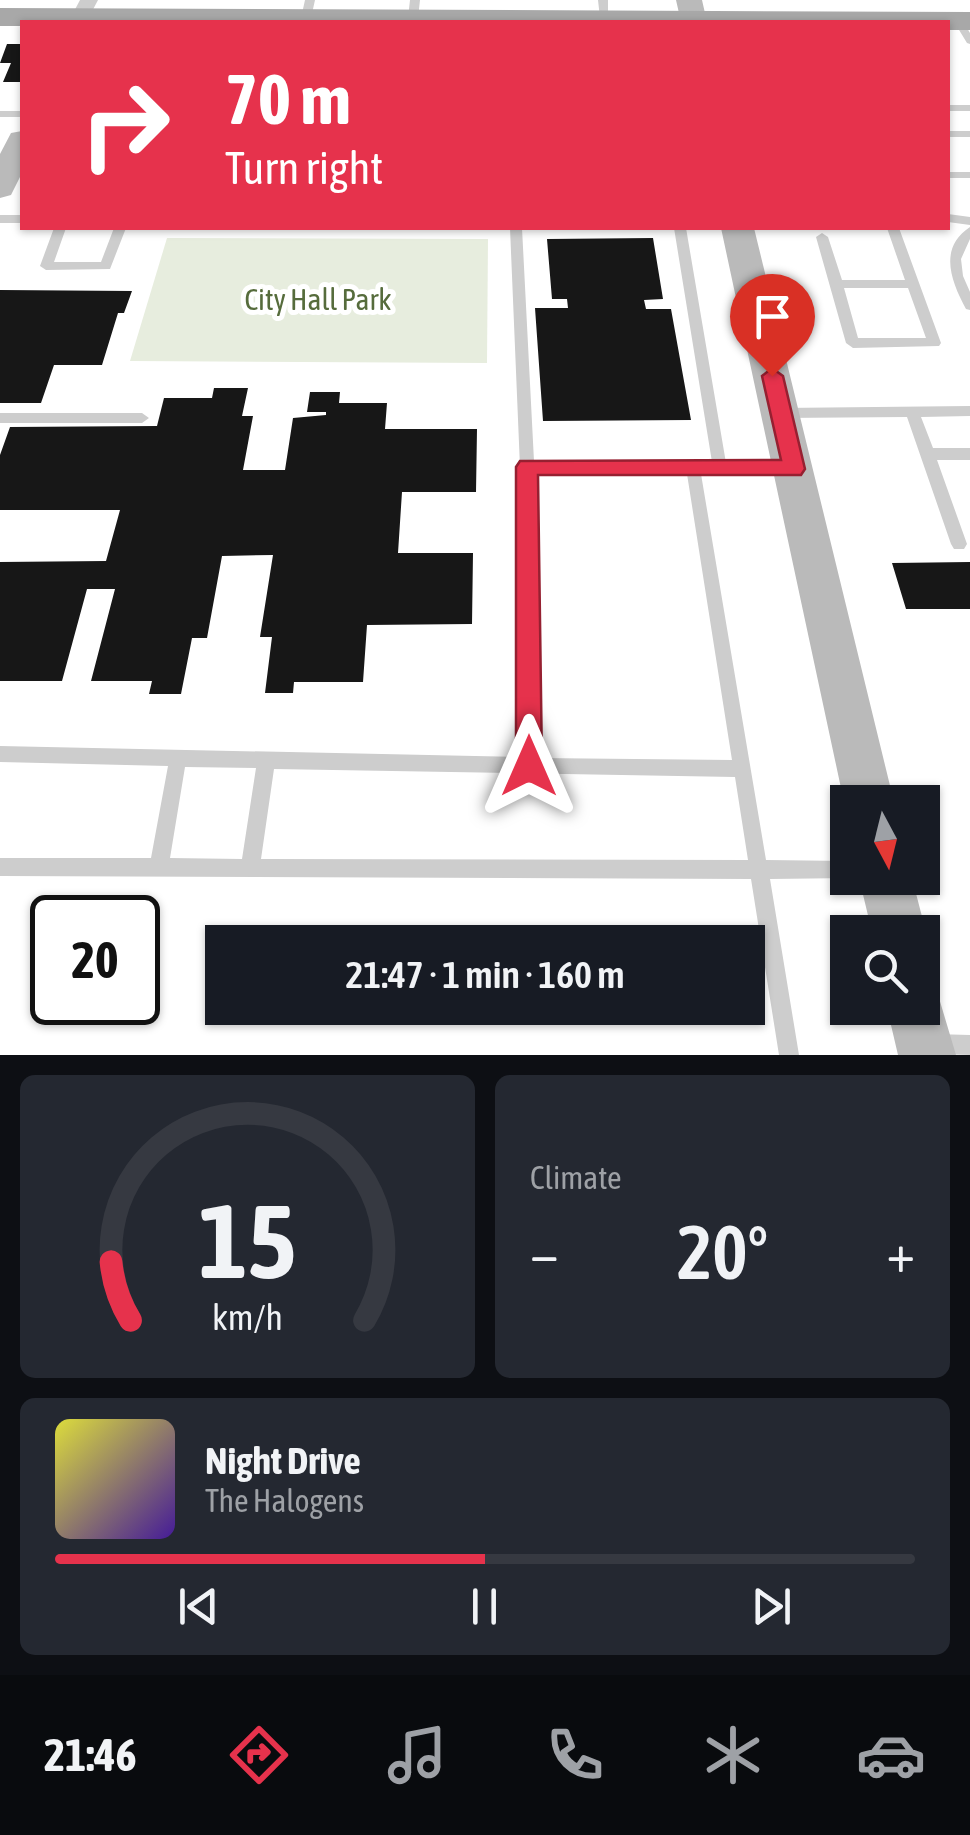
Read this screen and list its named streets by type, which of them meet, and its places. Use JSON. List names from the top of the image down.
{
  "parks": ["City Hall Park"],
  "north": "bottom",
  "page": {
    "turn": ["70 m", "Turn right"],
    "limit": "20",
    "trip": "21:47 · 1 min · 160 m",
    "tile": "Climate",
    "heat": ["−", "20°", "+"],
    "song": ["Night Drive", "The Halogens"],
    "tabs": "21:46",
    "gauge": ["15", "km/h"]
  }
}
